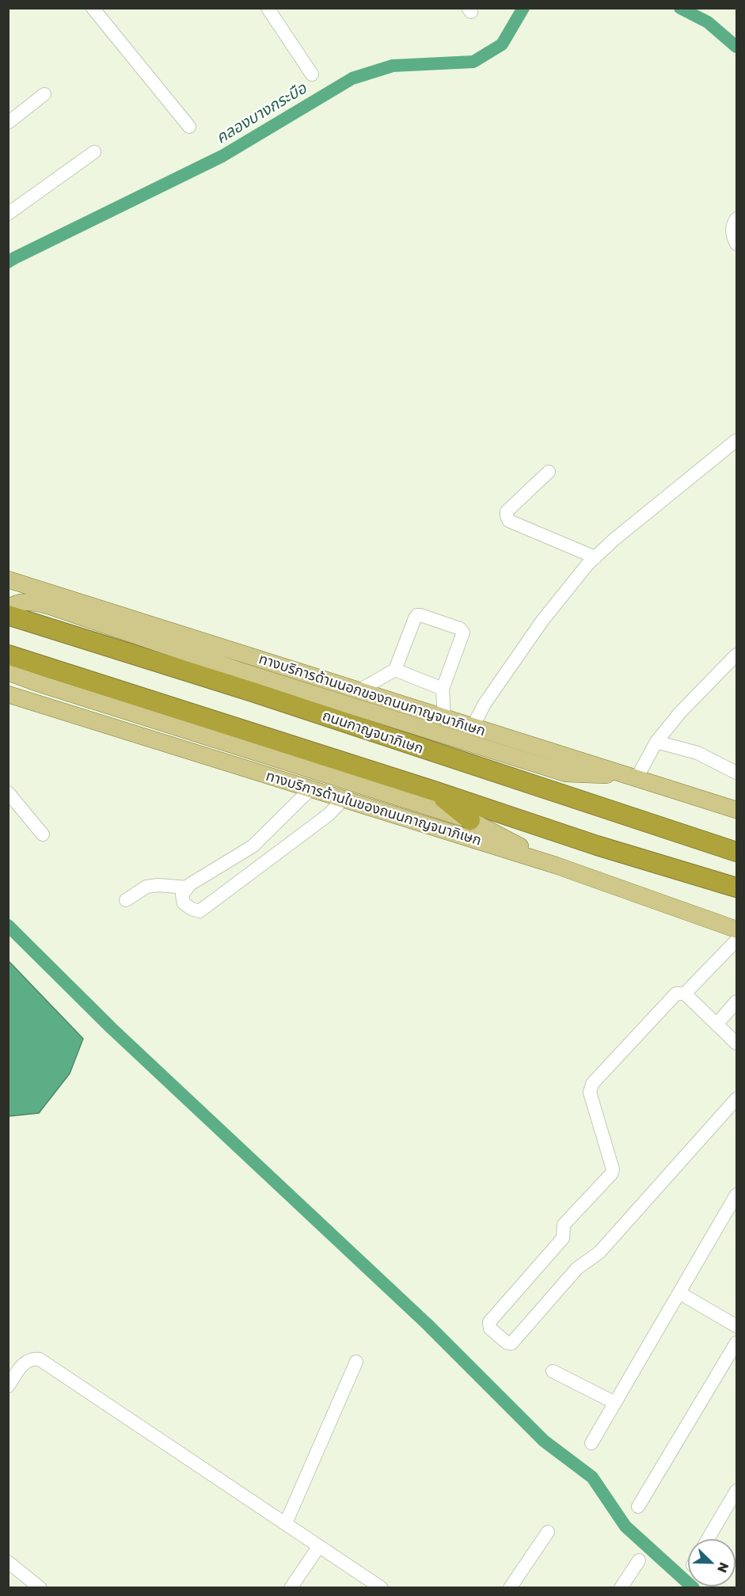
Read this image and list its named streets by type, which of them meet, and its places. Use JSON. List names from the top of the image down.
{
  "streets": {
    "highway": ["ถนนกาญจนาภิเษก"],
    "main road": ["ทางบริการด้านนอกของถนนกาญจนาภิเษก", "ทางบริการด้านในของถนนกาญจนาภิเษก"]
  },
  "water": ["คลองบางกระบือ"],
  "north": "bottom right"
}
